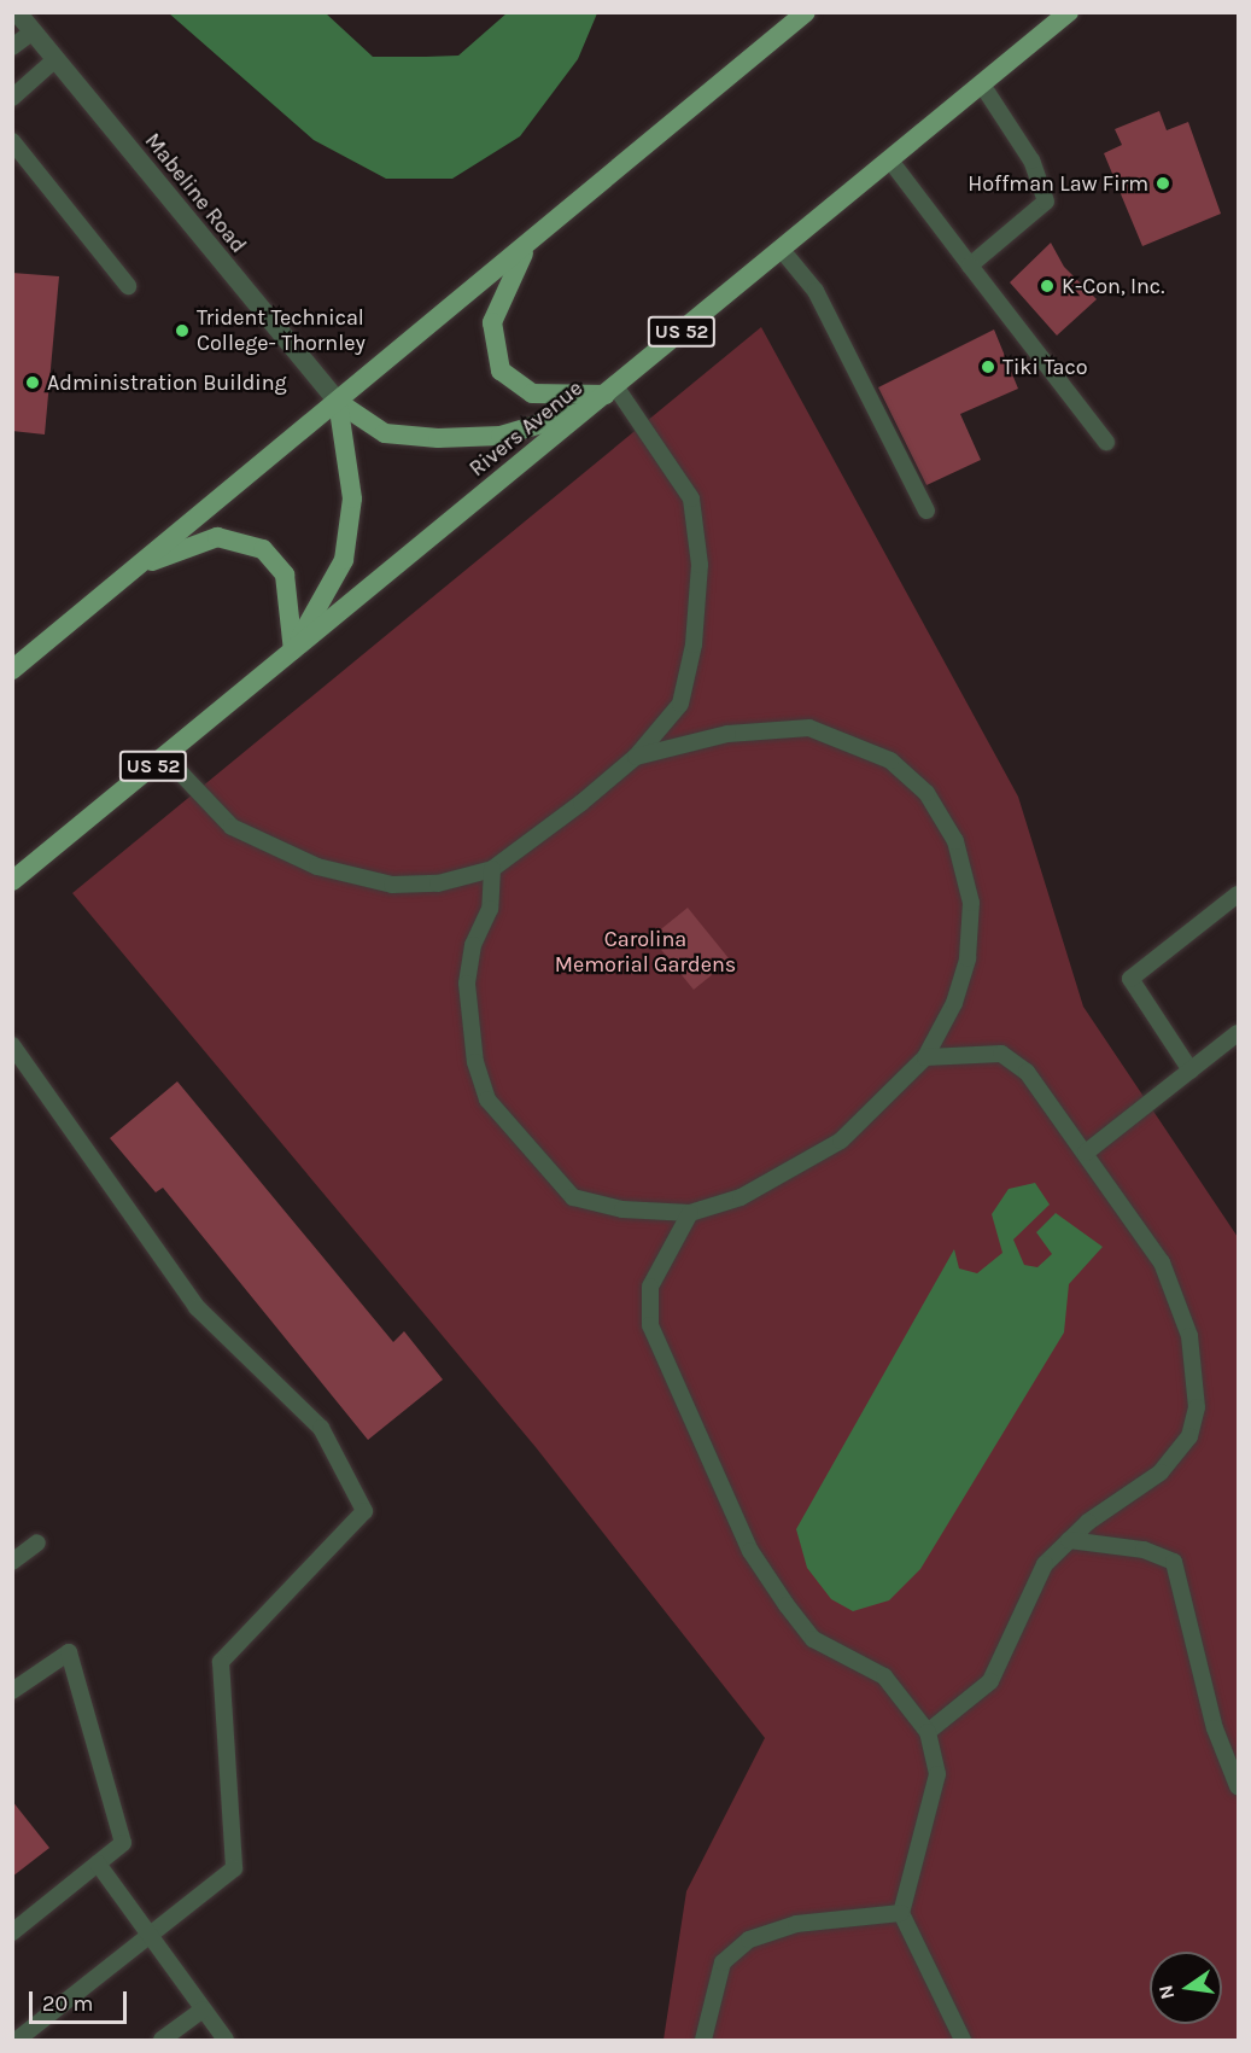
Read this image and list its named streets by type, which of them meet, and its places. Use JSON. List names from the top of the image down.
{
  "streets": {
    "main road": ["US 52", "Rivers Avenue"],
    "street": ["Mabeline Road"]
  },
  "parks": ["Carolina Memorial Gardens"],
  "places": [
    "Hoffman Law Firm",
    "K-Con, Inc.",
    "Trident Technical College- Thornley",
    "Tiki Taco",
    "Administration Building"
  ],
  "scale_bar": "20 m",
  "north": "left"
}
